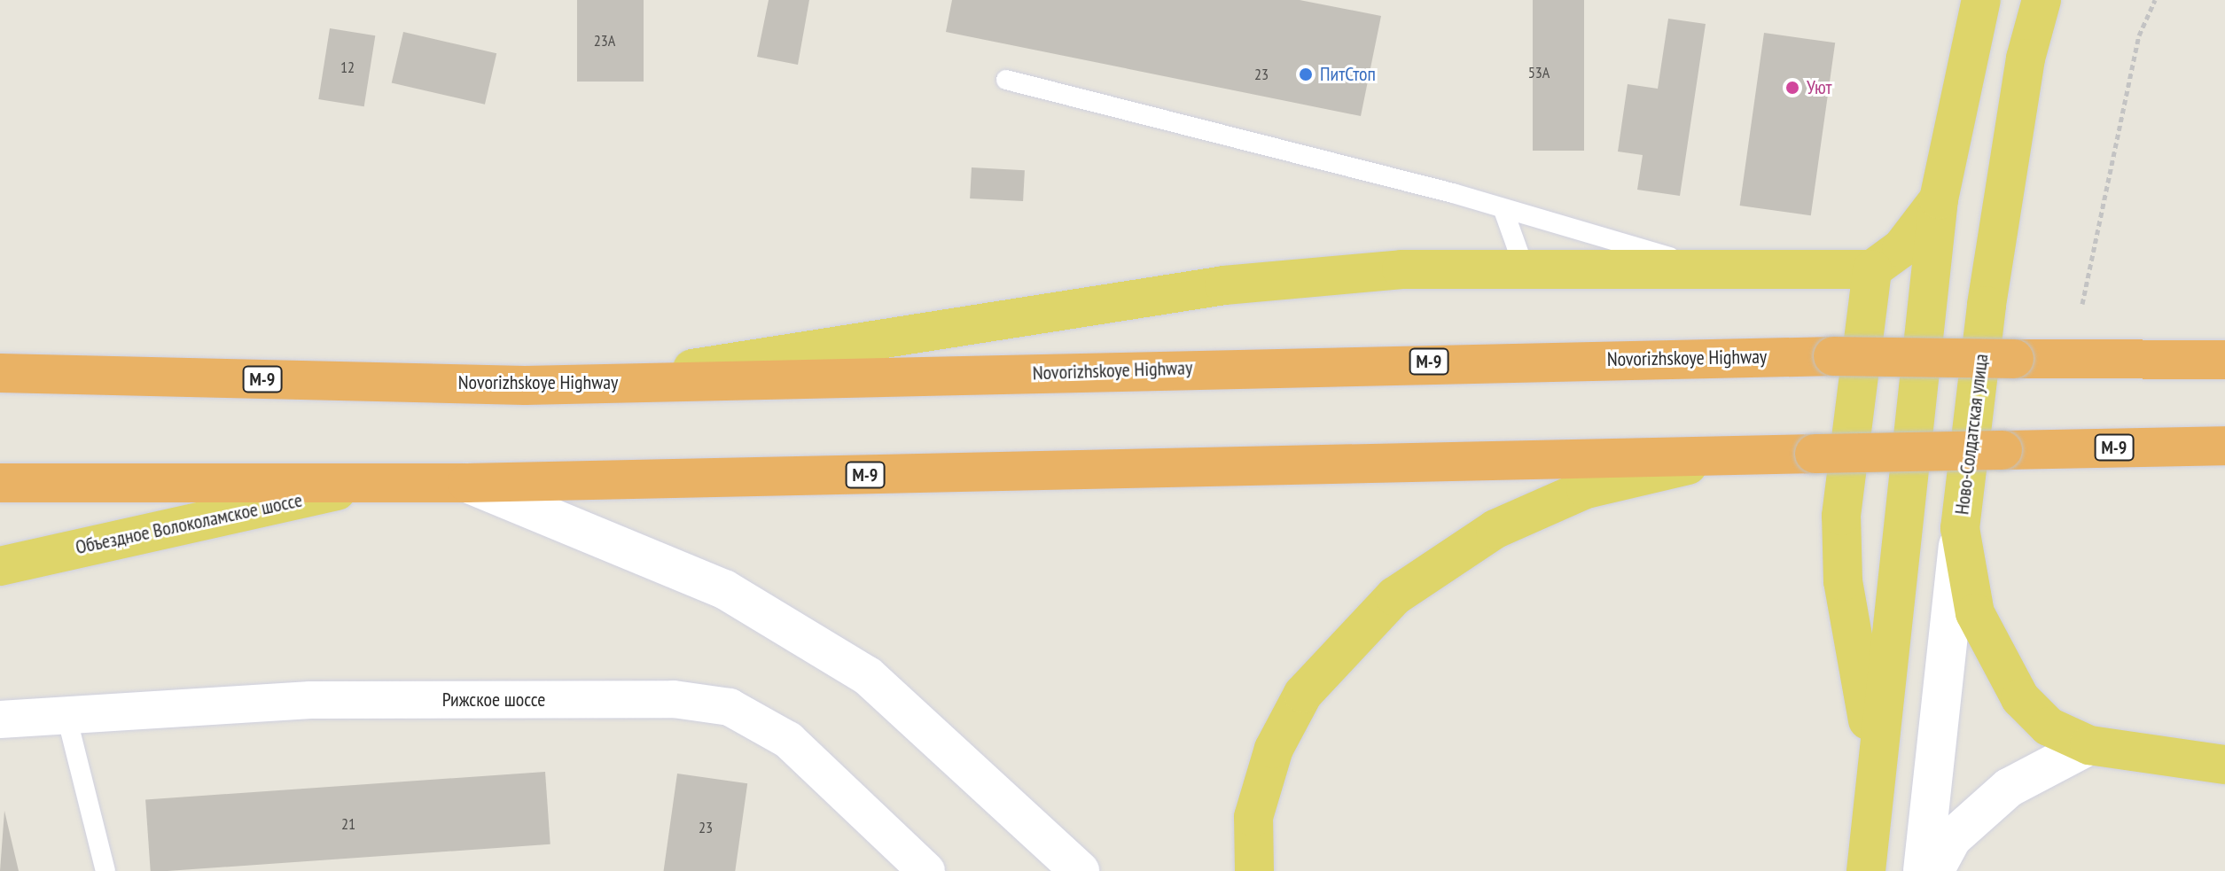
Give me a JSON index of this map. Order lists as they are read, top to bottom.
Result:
{
  "streets": {
    "highway": ["Novorizhskoye Highway", "М-9"],
    "main road": ["Ново-Солдатская улица", "Объездное Волоколамское шоссе"],
    "street": ["Рижское шоссе"]
  },
  "crossings": [
    ["М-9", "Объездное Волоколамское шоссе"]
  ],
  "places": ["ПитСтоп", "Уют"],
  "house_numbers": [
    "23А",
    "12",
    "53А",
    "23",
    "21",
    "23"
  ]
}
